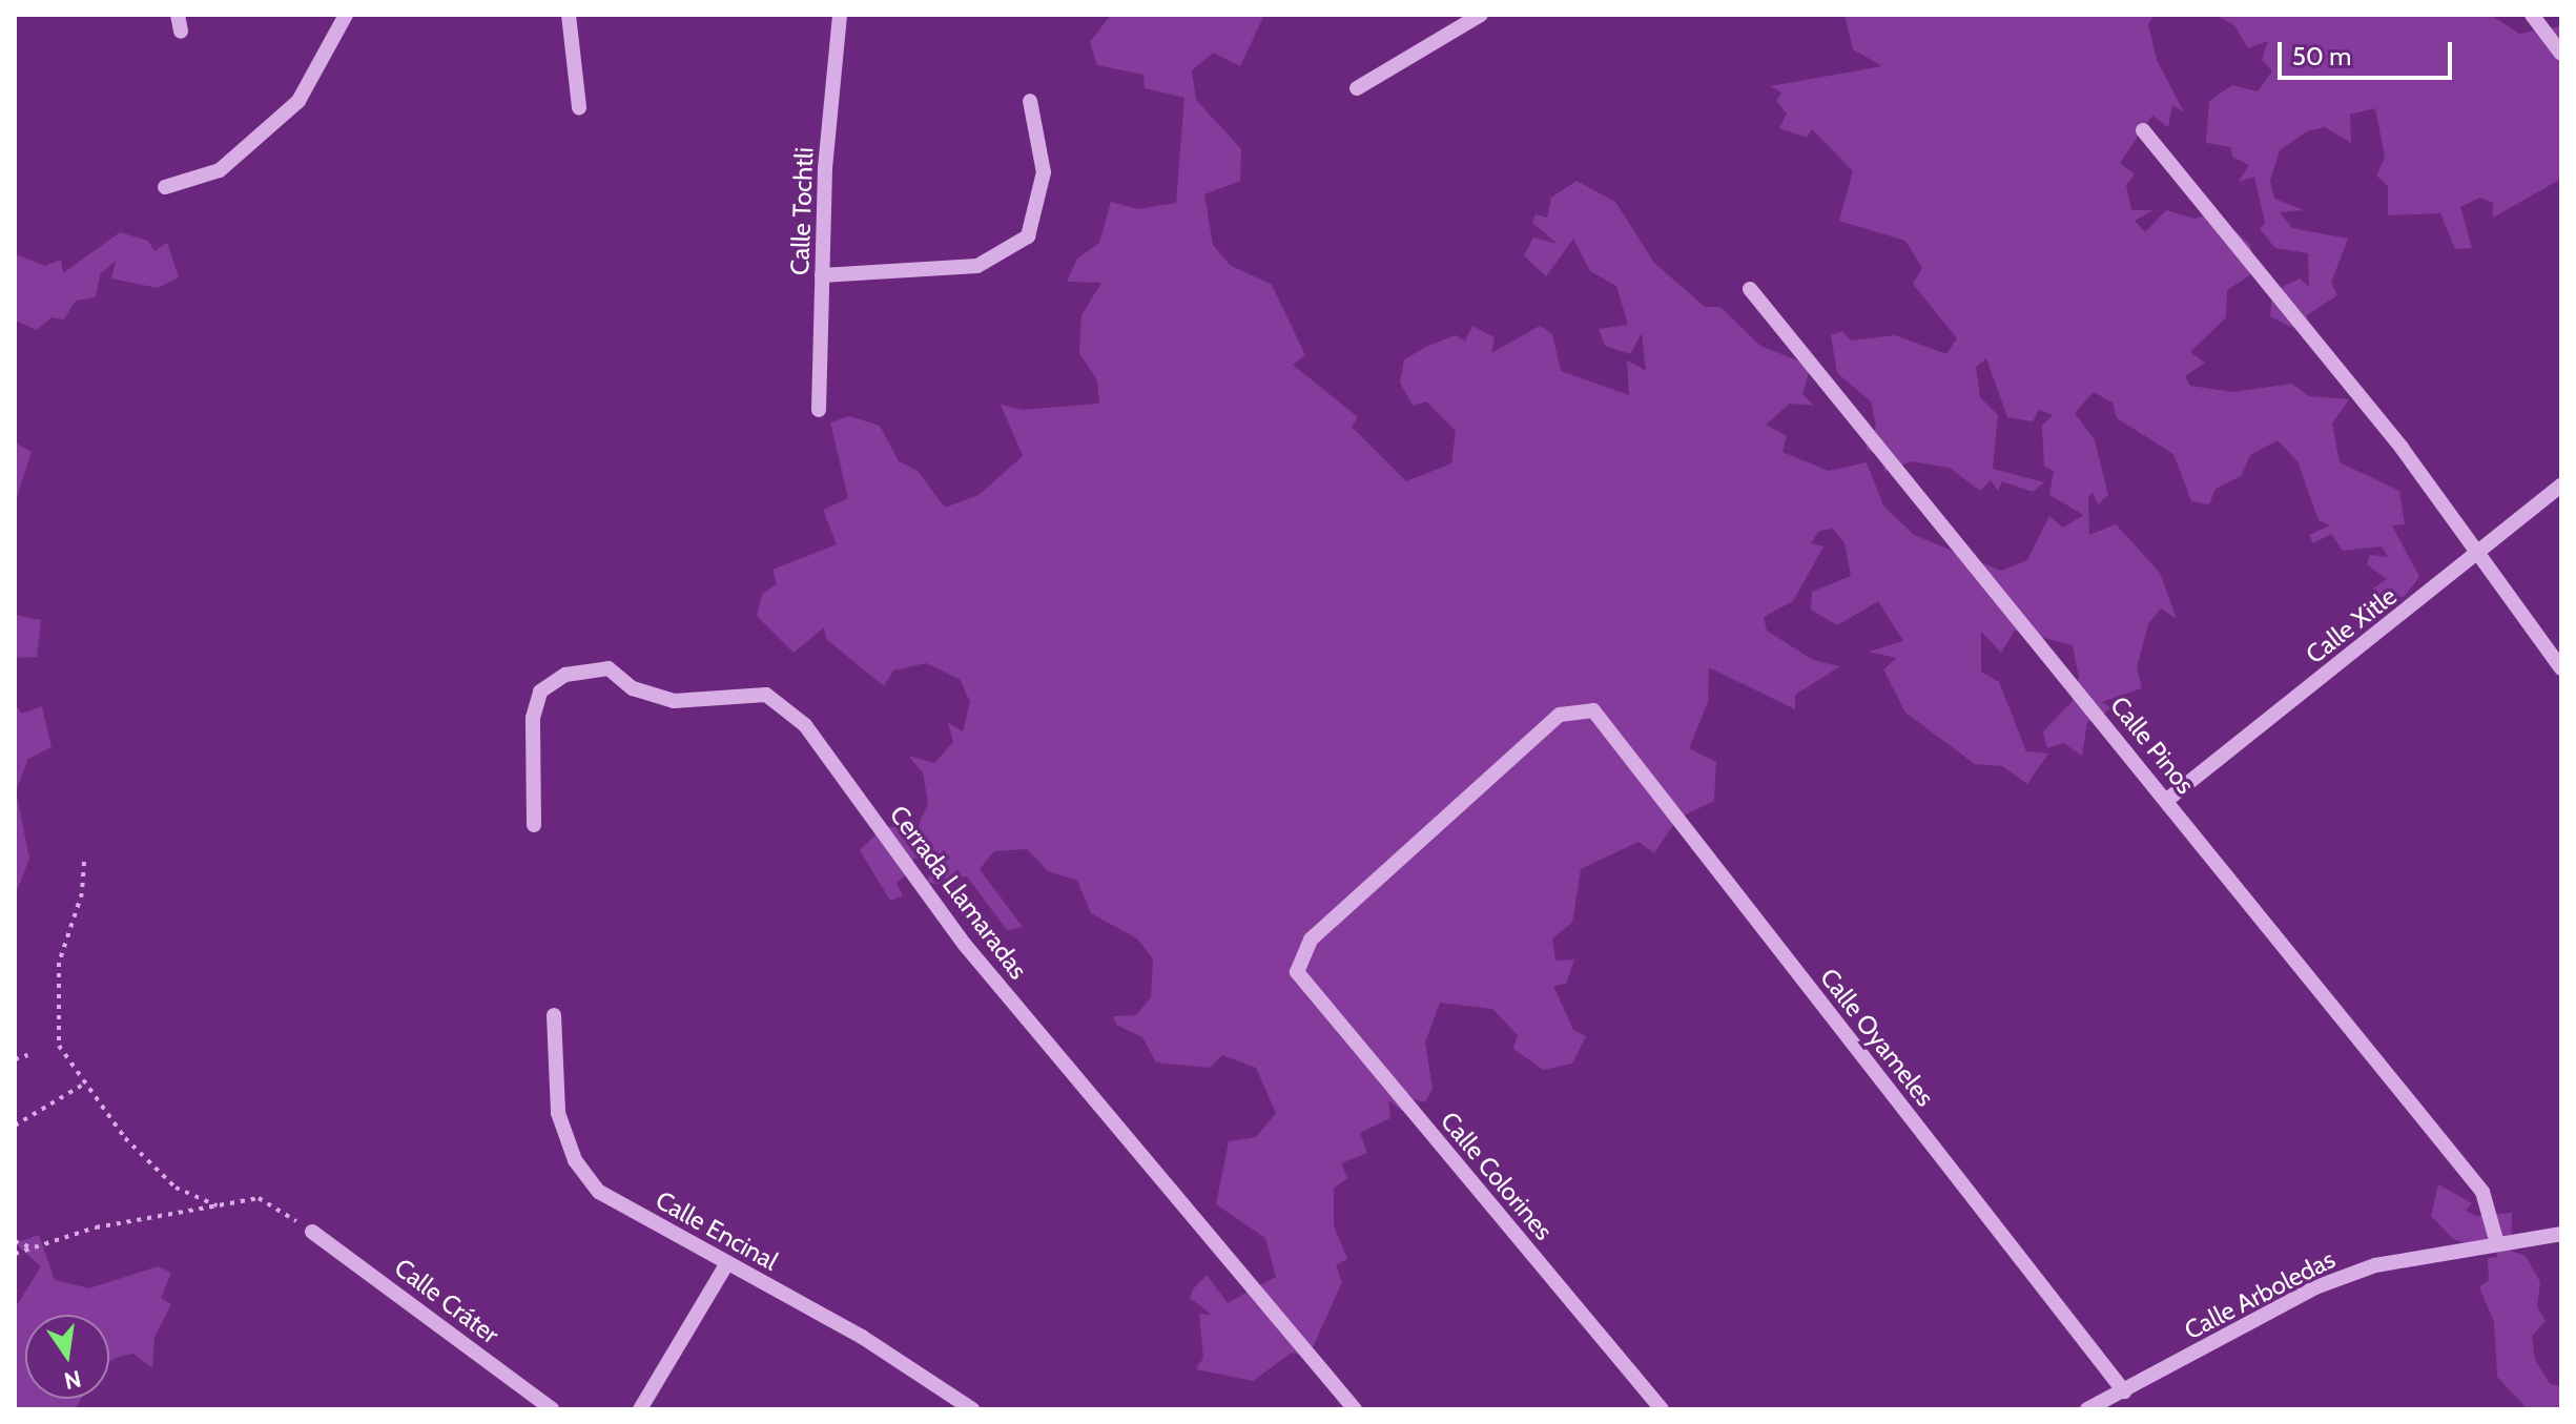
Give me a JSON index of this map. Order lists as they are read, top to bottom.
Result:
{
  "streets": {
    "street": [
      "Calle Tochtli",
      "Calle Xitle",
      "Calle Pinos",
      "Cerrada Llamaradas",
      "Calle Oyameles",
      "Calle Colorines",
      "Calle Encinal",
      "Calle Arboledas",
      "Calle Cráter"
    ]
  },
  "crossings": [
    ["Calle Xitle", "Calle Pinos"],
    ["Calle Pinos", "Calle Arboledas"],
    ["Calle Oyameles", "Calle Colorines"],
    ["Calle Oyameles", "Calle Arboledas"]
  ],
  "scale_bar": "50 m",
  "north": "bottom"
}
